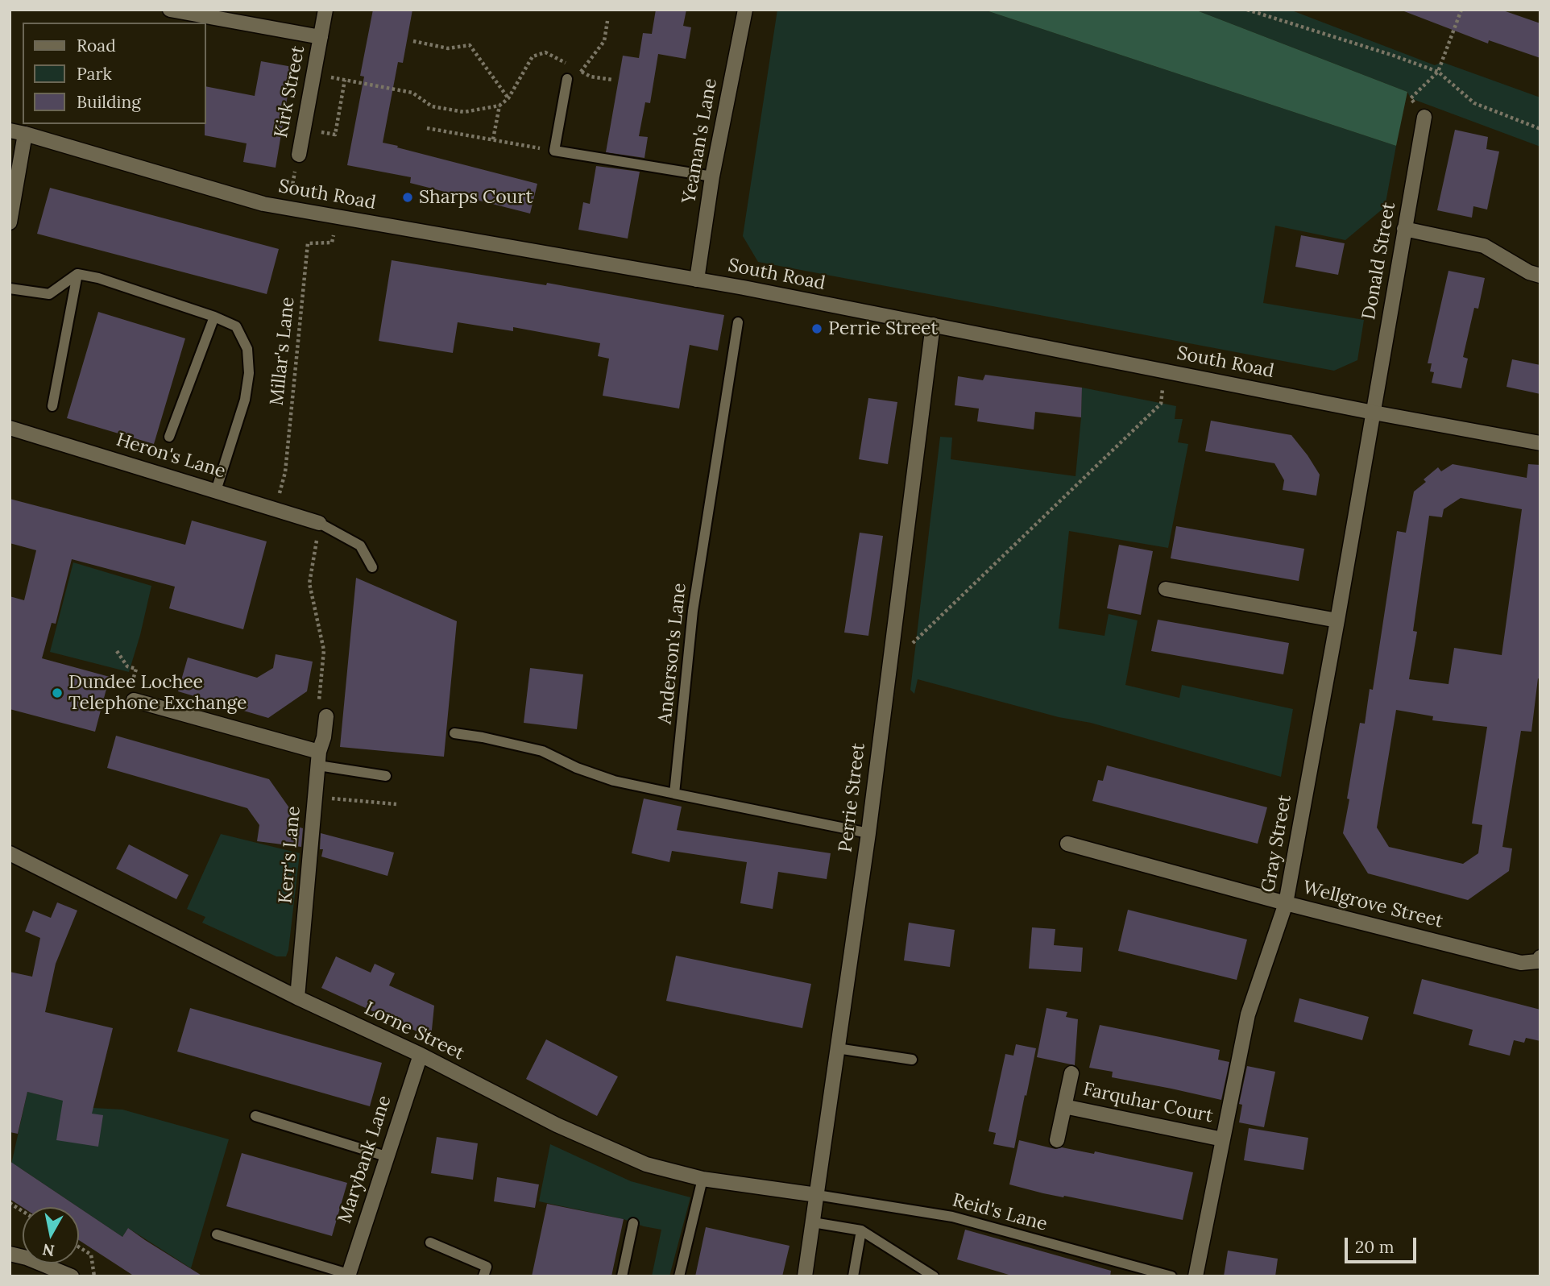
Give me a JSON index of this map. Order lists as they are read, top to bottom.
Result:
{
  "streets": {
    "street": [
      "Kirk Street",
      "Yeaman's Lane",
      "South Road",
      "Donald Street",
      "Heron's Lane",
      "Perrie Street",
      "Gray Street",
      "Kerr's Lane",
      "Wellgrove Street",
      "Lorne Street",
      "Farquhar Court",
      "Marybank Lane"
    ],
    "lane": ["Anderson's Lane", "Reid's Lane"],
    "path": ["Millar's Lane"]
  },
  "crossings": [
    ["Yeaman's Lane", "South Road"],
    ["South Road", "Donald Street"],
    ["South Road", "Millar's Lane"],
    ["South Road", "Perrie Street"],
    ["South Road", "Gray Street"],
    ["Donald Street", "Gray Street"],
    ["Millar's Lane", "Heron's Lane"],
    ["Perrie Street", "Lorne Street"],
    ["Perrie Street", "Reid's Lane"],
    ["Gray Street", "Wellgrove Street"],
    ["Gray Street", "Farquhar Court"],
    ["Kerr's Lane", "Lorne Street"],
    ["Lorne Street", "Marybank Lane"],
    ["Lorne Street", "Reid's Lane"]
  ],
  "places": ["Sharps Court", "Perrie Street", "Dundee Lochee Telephone Exchange"],
  "legend": ["Road", "Park", "Building"],
  "scale_bar": "20 m",
  "north": "bottom"
}
